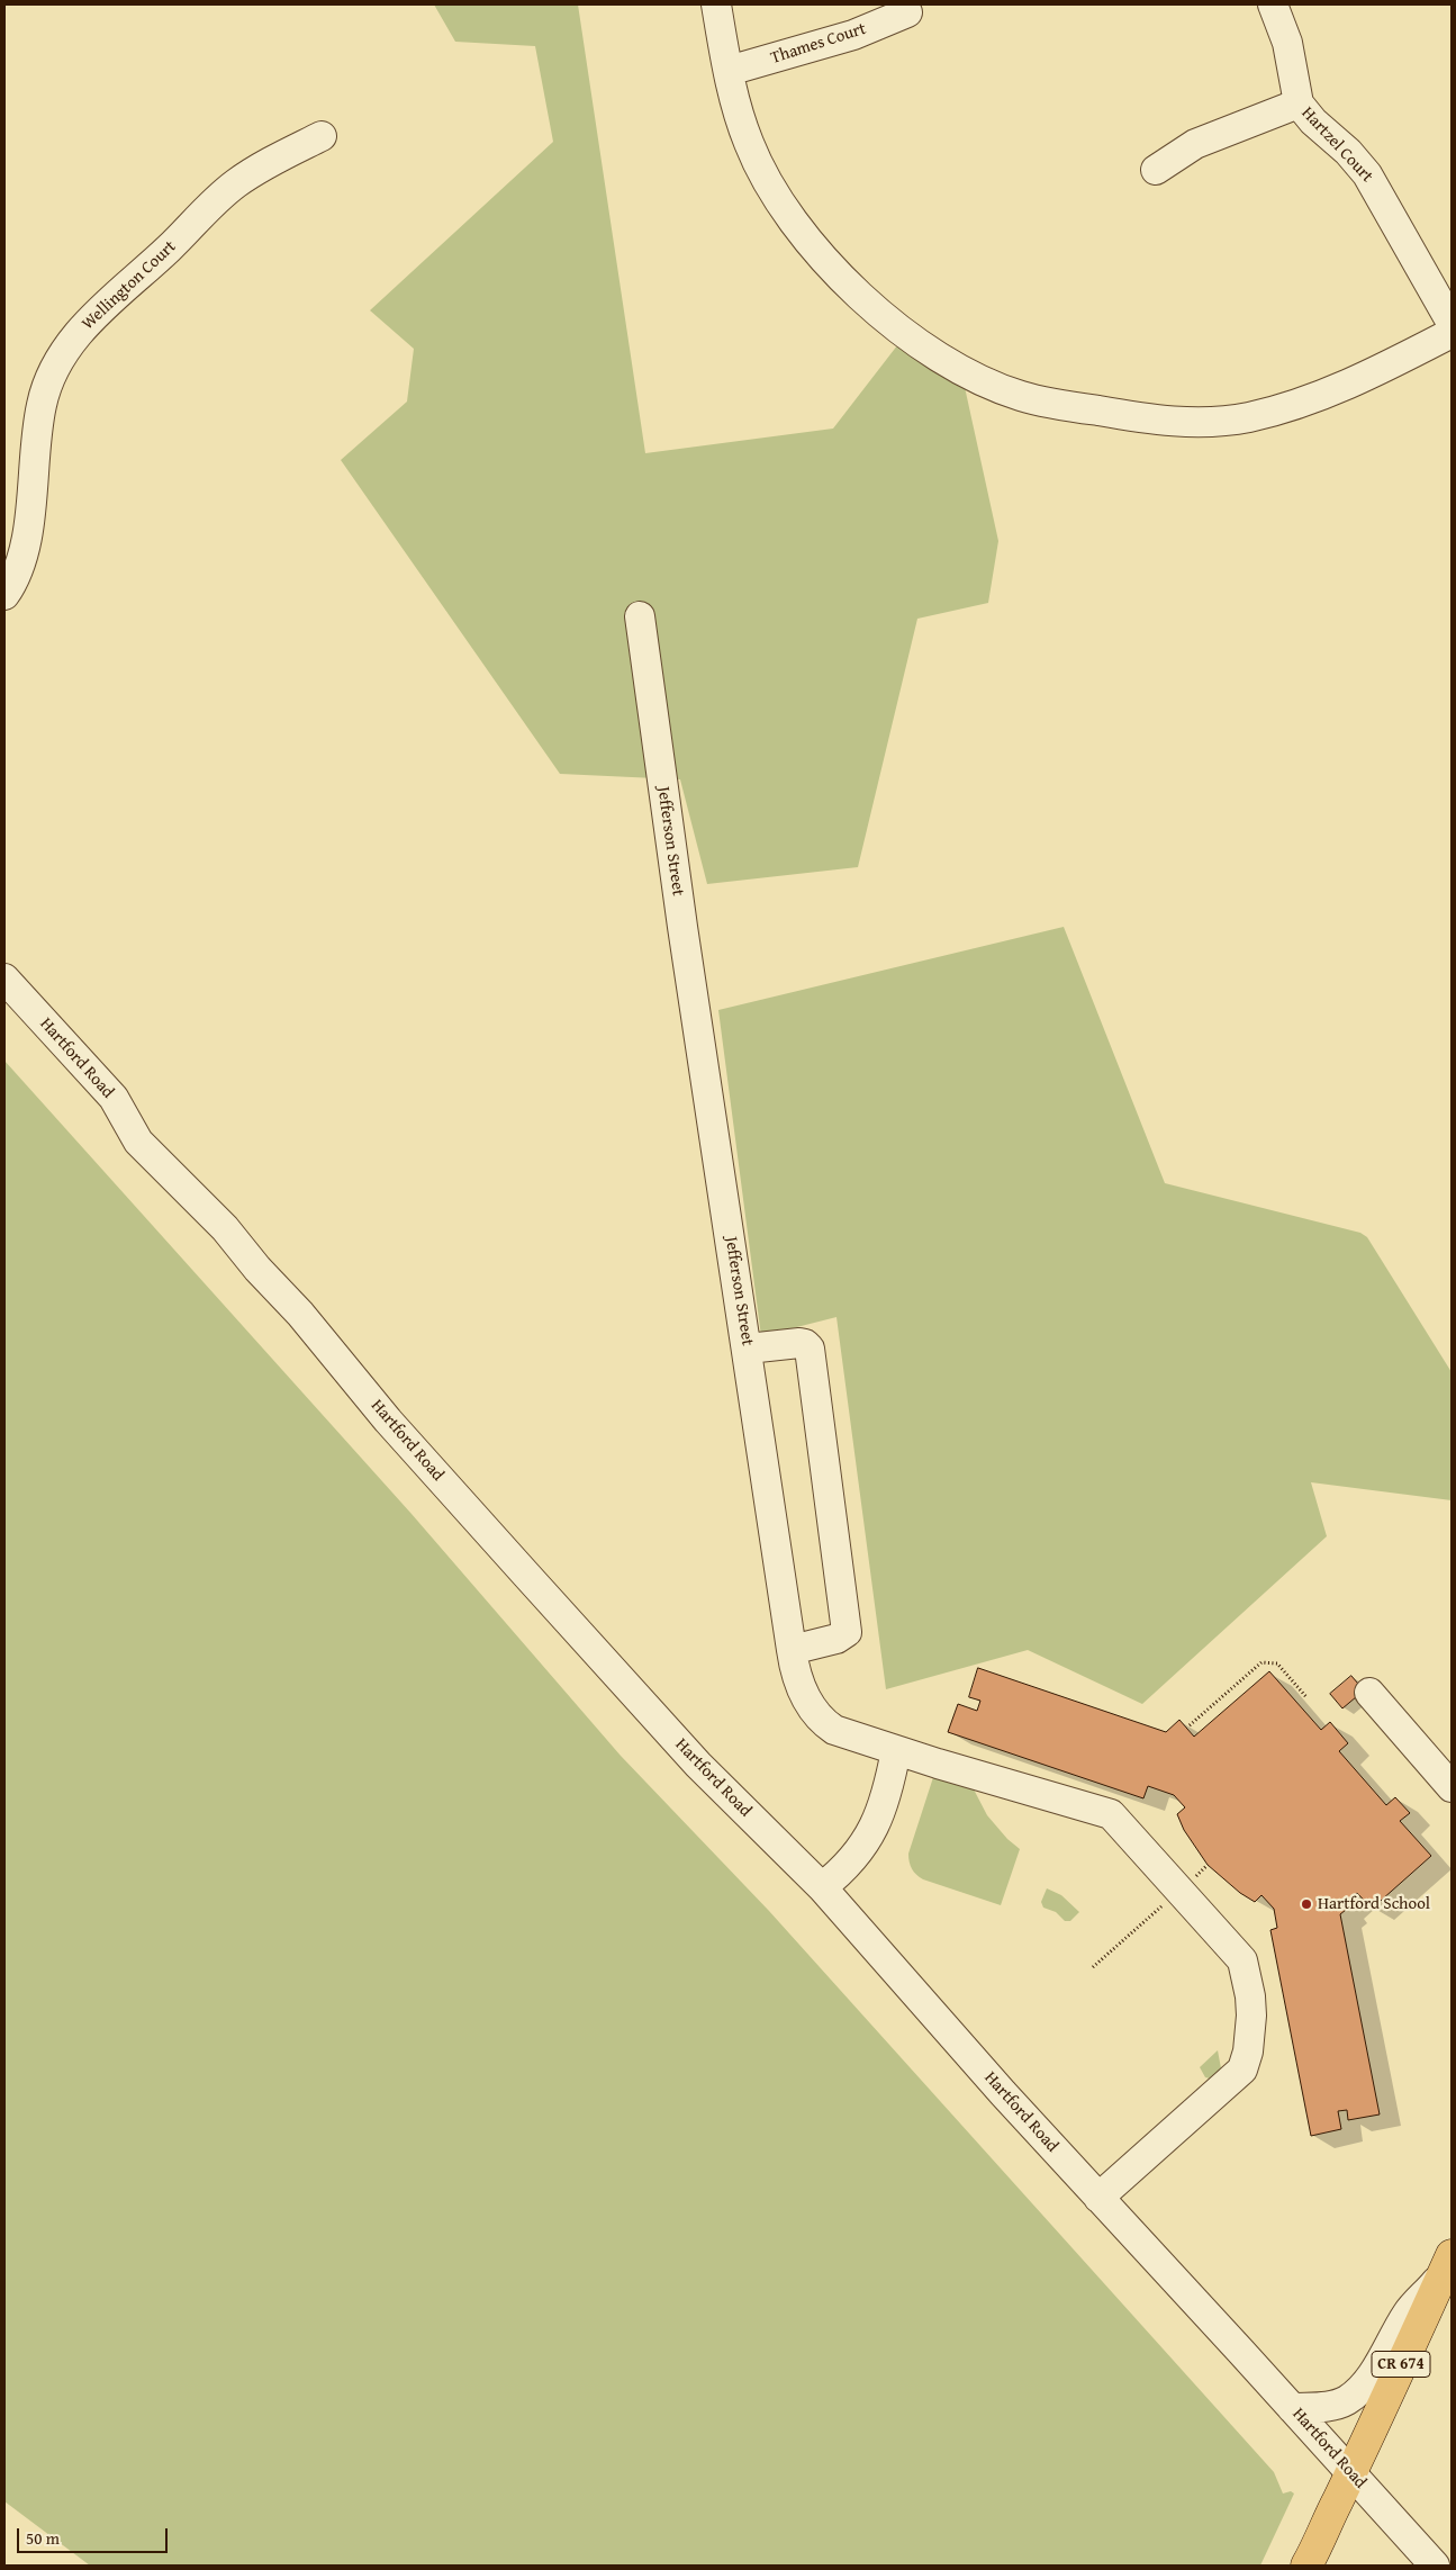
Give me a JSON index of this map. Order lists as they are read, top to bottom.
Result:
{
  "streets": {
    "main road": ["CR 674"],
    "street": [
      "Thames Court",
      "Hartzel Court",
      "Wellington Court",
      "Jefferson Street",
      "Hartford Road"
    ]
  },
  "crossings": [
    ["Jefferson Street", "Hartford Road"],
    ["Hartford Road", "CR 674"]
  ],
  "places": ["Hartford School"],
  "scale_bar": "50 m"
}
